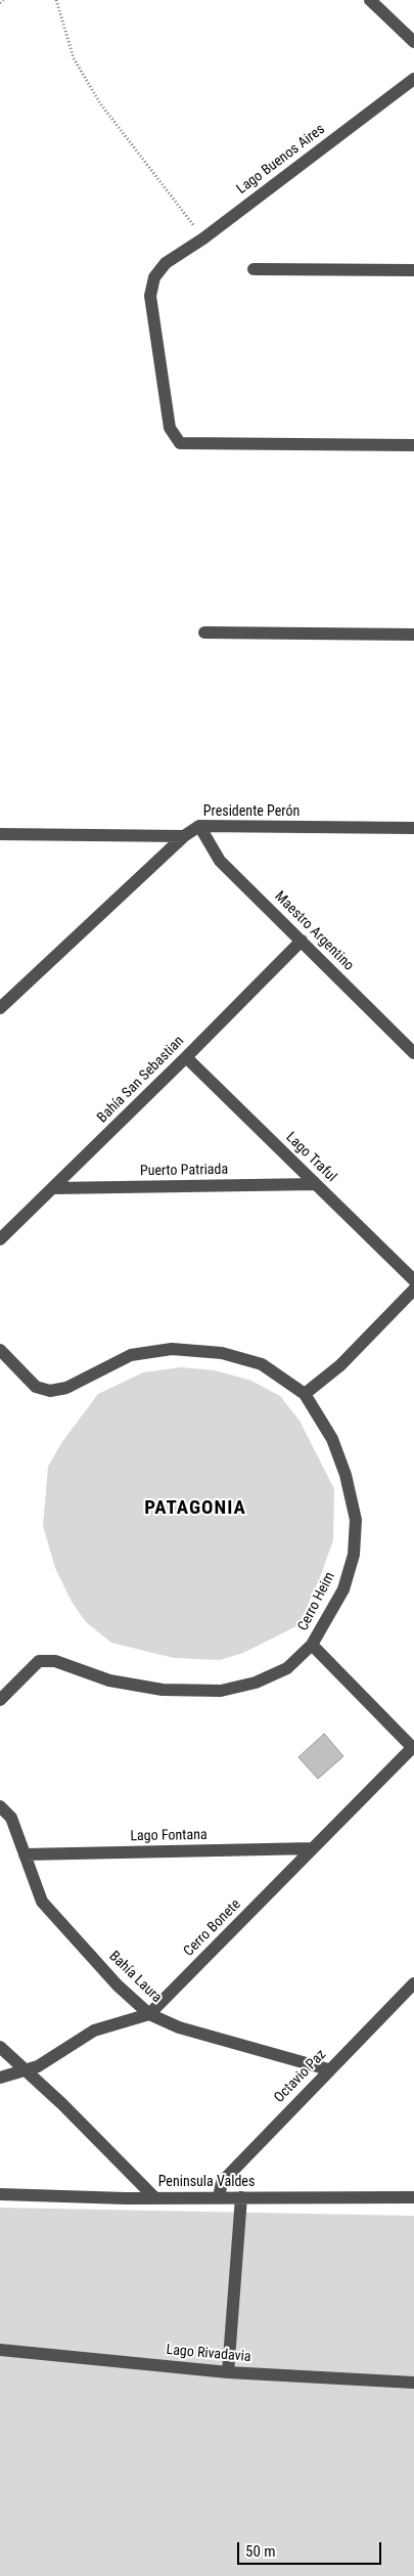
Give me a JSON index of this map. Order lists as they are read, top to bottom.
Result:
{
  "streets": {
    "street": [
      "Lago Buenos Aires",
      "Presidente Perón",
      "Maestro Argentino",
      "Bahía San Sebastian",
      "Lago Traful",
      "Puerto Patriada",
      "Cerro Heim",
      "Lago Fontana",
      "Cerro Bonete",
      "Bahía Laura",
      "Octavio Paz",
      "Peninsula Valdes",
      "Lago Rivadavia"
    ]
  },
  "crossings": [
    ["Presidente Perón", "Maestro Argentino"],
    ["Maestro Argentino", "Bahía San Sebastian"],
    ["Bahía San Sebastian", "Lago Traful"],
    ["Bahía San Sebastian", "Puerto Patriada"],
    ["Lago Traful", "Puerto Patriada"],
    ["Lago Fontana", "Cerro Bonete"],
    ["Lago Fontana", "Bahía Laura"],
    ["Cerro Bonete", "Bahía Laura"],
    ["Bahía Laura", "Octavio Paz"],
    ["Octavio Paz", "Peninsula Valdes"]
  ],
  "districts": ["PATAGONIA"],
  "scale_bar": "50 m"
}
